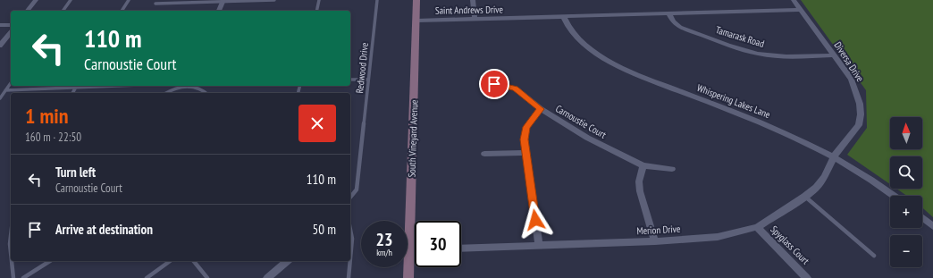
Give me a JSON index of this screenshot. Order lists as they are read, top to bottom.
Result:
{
  "streets": {
    "main road": ["South Vineyard Avenue"],
    "street": [
      "Saint Andrews Drive",
      "Tamarask Road",
      "Diversa Drive",
      "Whispering Lakes Lane",
      "Carnoustie Court",
      "Merion Drive",
      "Spyglass Court"
    ],
    "lane": ["Redwood Drive"]
  },
  "crossings": [
    ["Saint Andrews Drive", "Tamarask Road"],
    ["Saint Andrews Drive", "Diversa Drive"],
    ["Saint Andrews Drive", "Whispering Lakes Lane"],
    ["Saint Andrews Drive", "South Vineyard Avenue"],
    ["Tamarask Road", "Diversa Drive"],
    ["Diversa Drive", "Whispering Lakes Lane"],
    ["Diversa Drive", "Merion Drive"],
    ["Whispering Lakes Lane", "Merion Drive"],
    ["Merion Drive", "Spyglass Court"]
  ],
  "north": "top",
  "page": {
    "turn": ["110 m", "Carnoustie Court"],
    "heading": ["1 min", "160 m · 22:50"],
    "map_buttons": ["+", "−"],
    "list": [
      {
        "name": "Turn left",
        "note": "Carnoustie Court",
        "value": "110 m"
      },
      {
        "name": "Arrive at destination",
        "value": "50 m"
      }
    ],
    "speed": "23 km/h",
    "limit": "30"
  }
}
